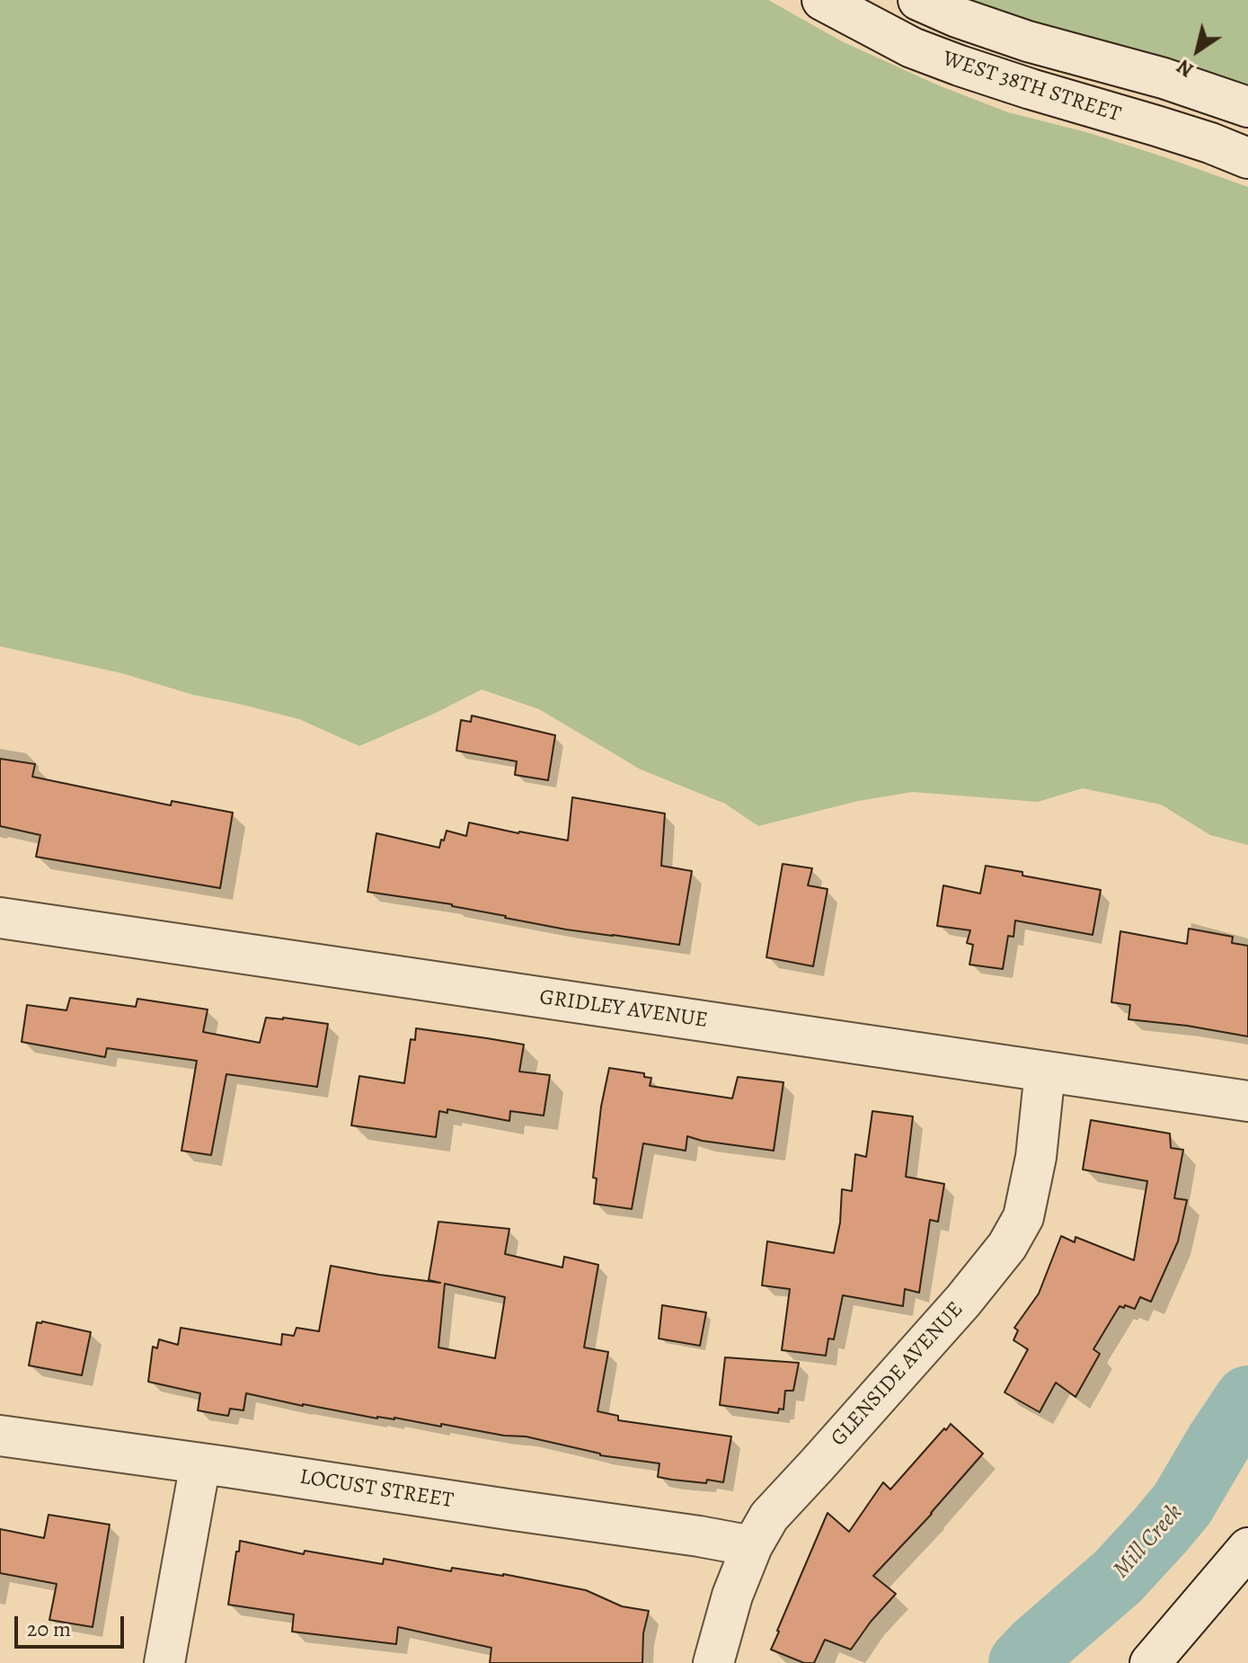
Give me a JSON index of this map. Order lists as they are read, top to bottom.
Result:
{
  "streets": {
    "street": [
      "WEST 38TH STREET",
      "GRIDLEY AVENUE",
      "GLENSIDE AVENUE",
      "LOCUST STREET"
    ]
  },
  "crossings": [
    ["GRIDLEY AVENUE", "GLENSIDE AVENUE"],
    ["GLENSIDE AVENUE", "LOCUST STREET"]
  ],
  "water": ["Mill Creek"],
  "scale_bar": "20 m",
  "north": "bottom left"
}
